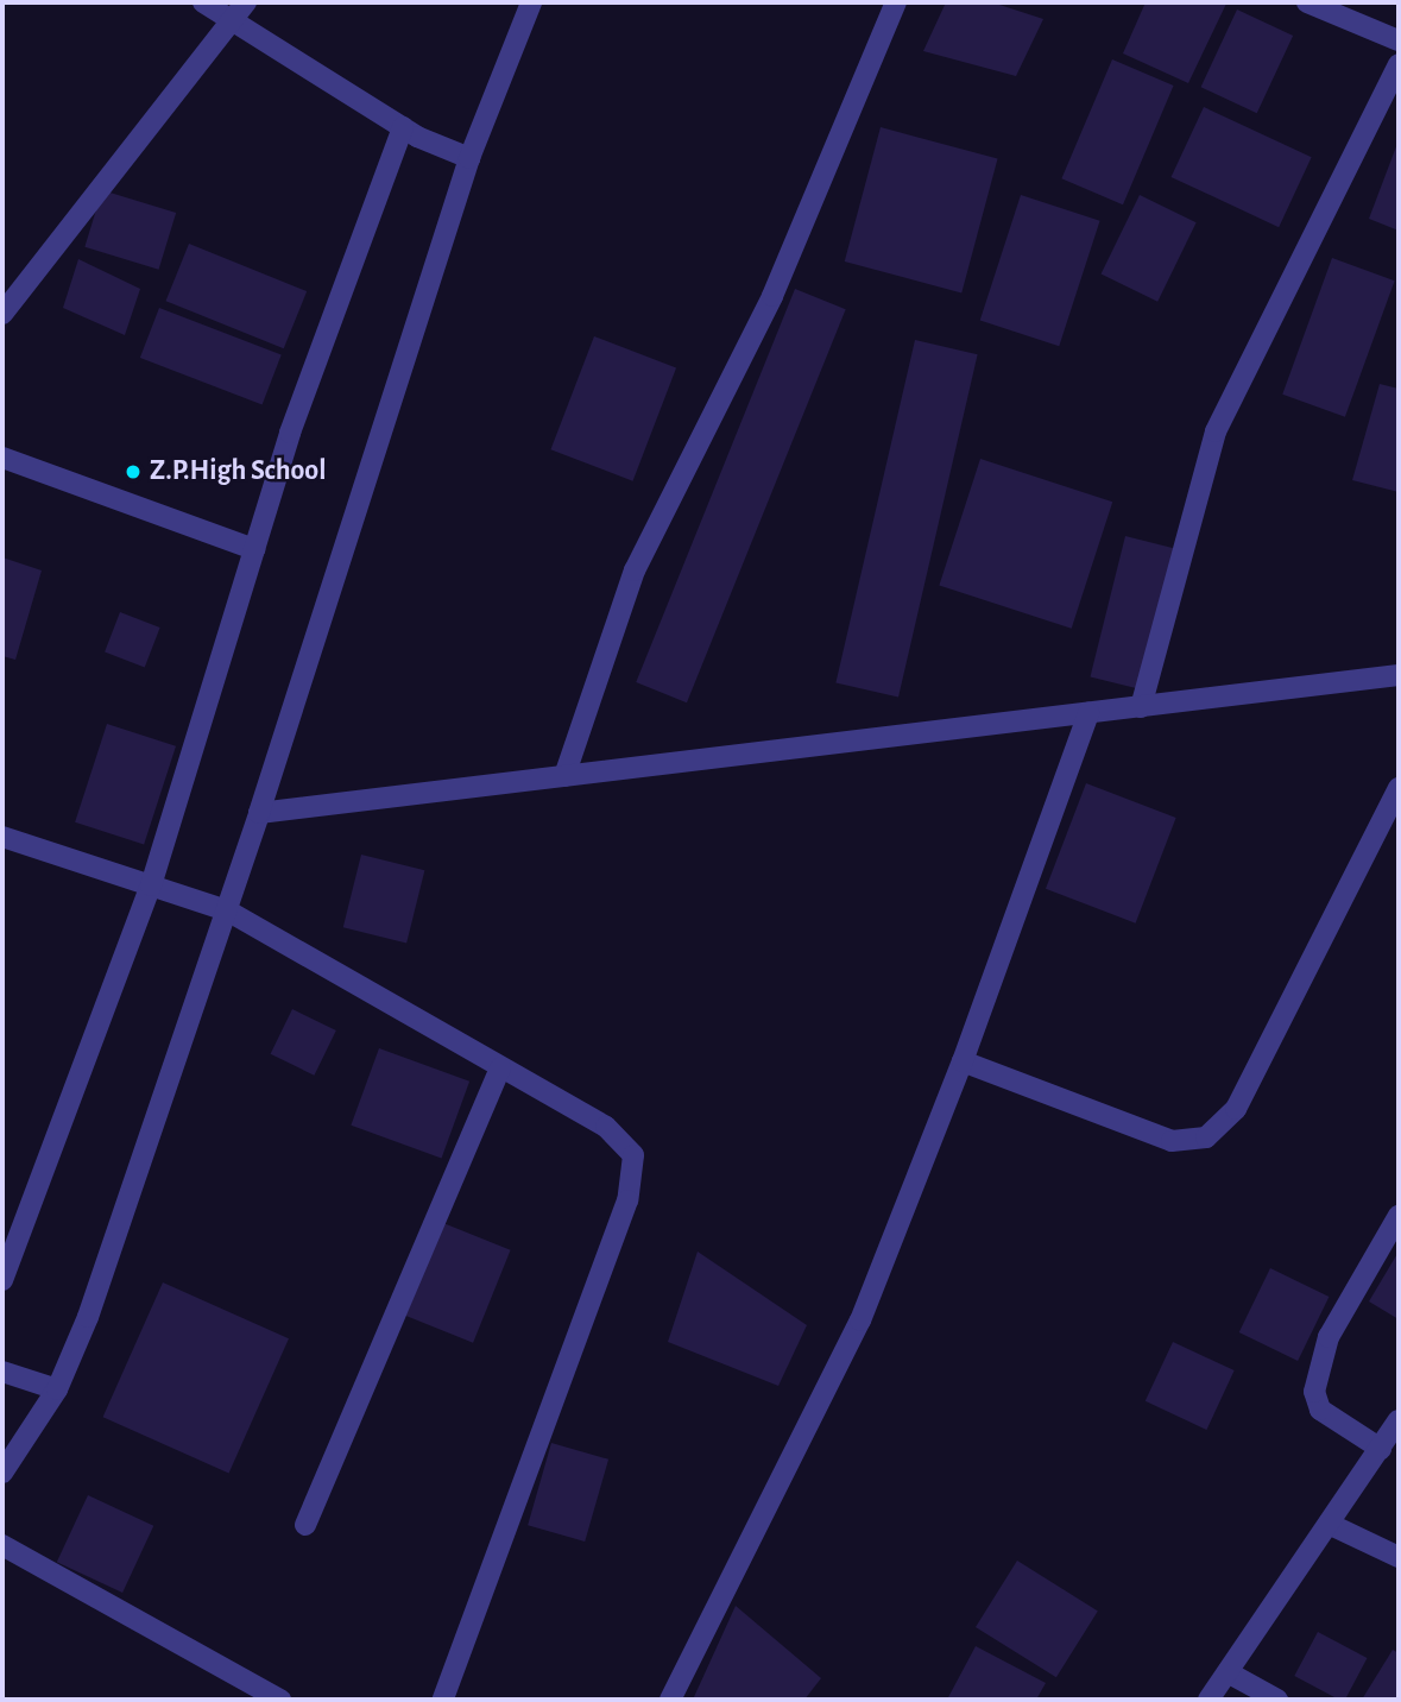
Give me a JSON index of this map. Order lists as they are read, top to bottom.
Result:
{
  "places": ["Z.P.High School"]
}
